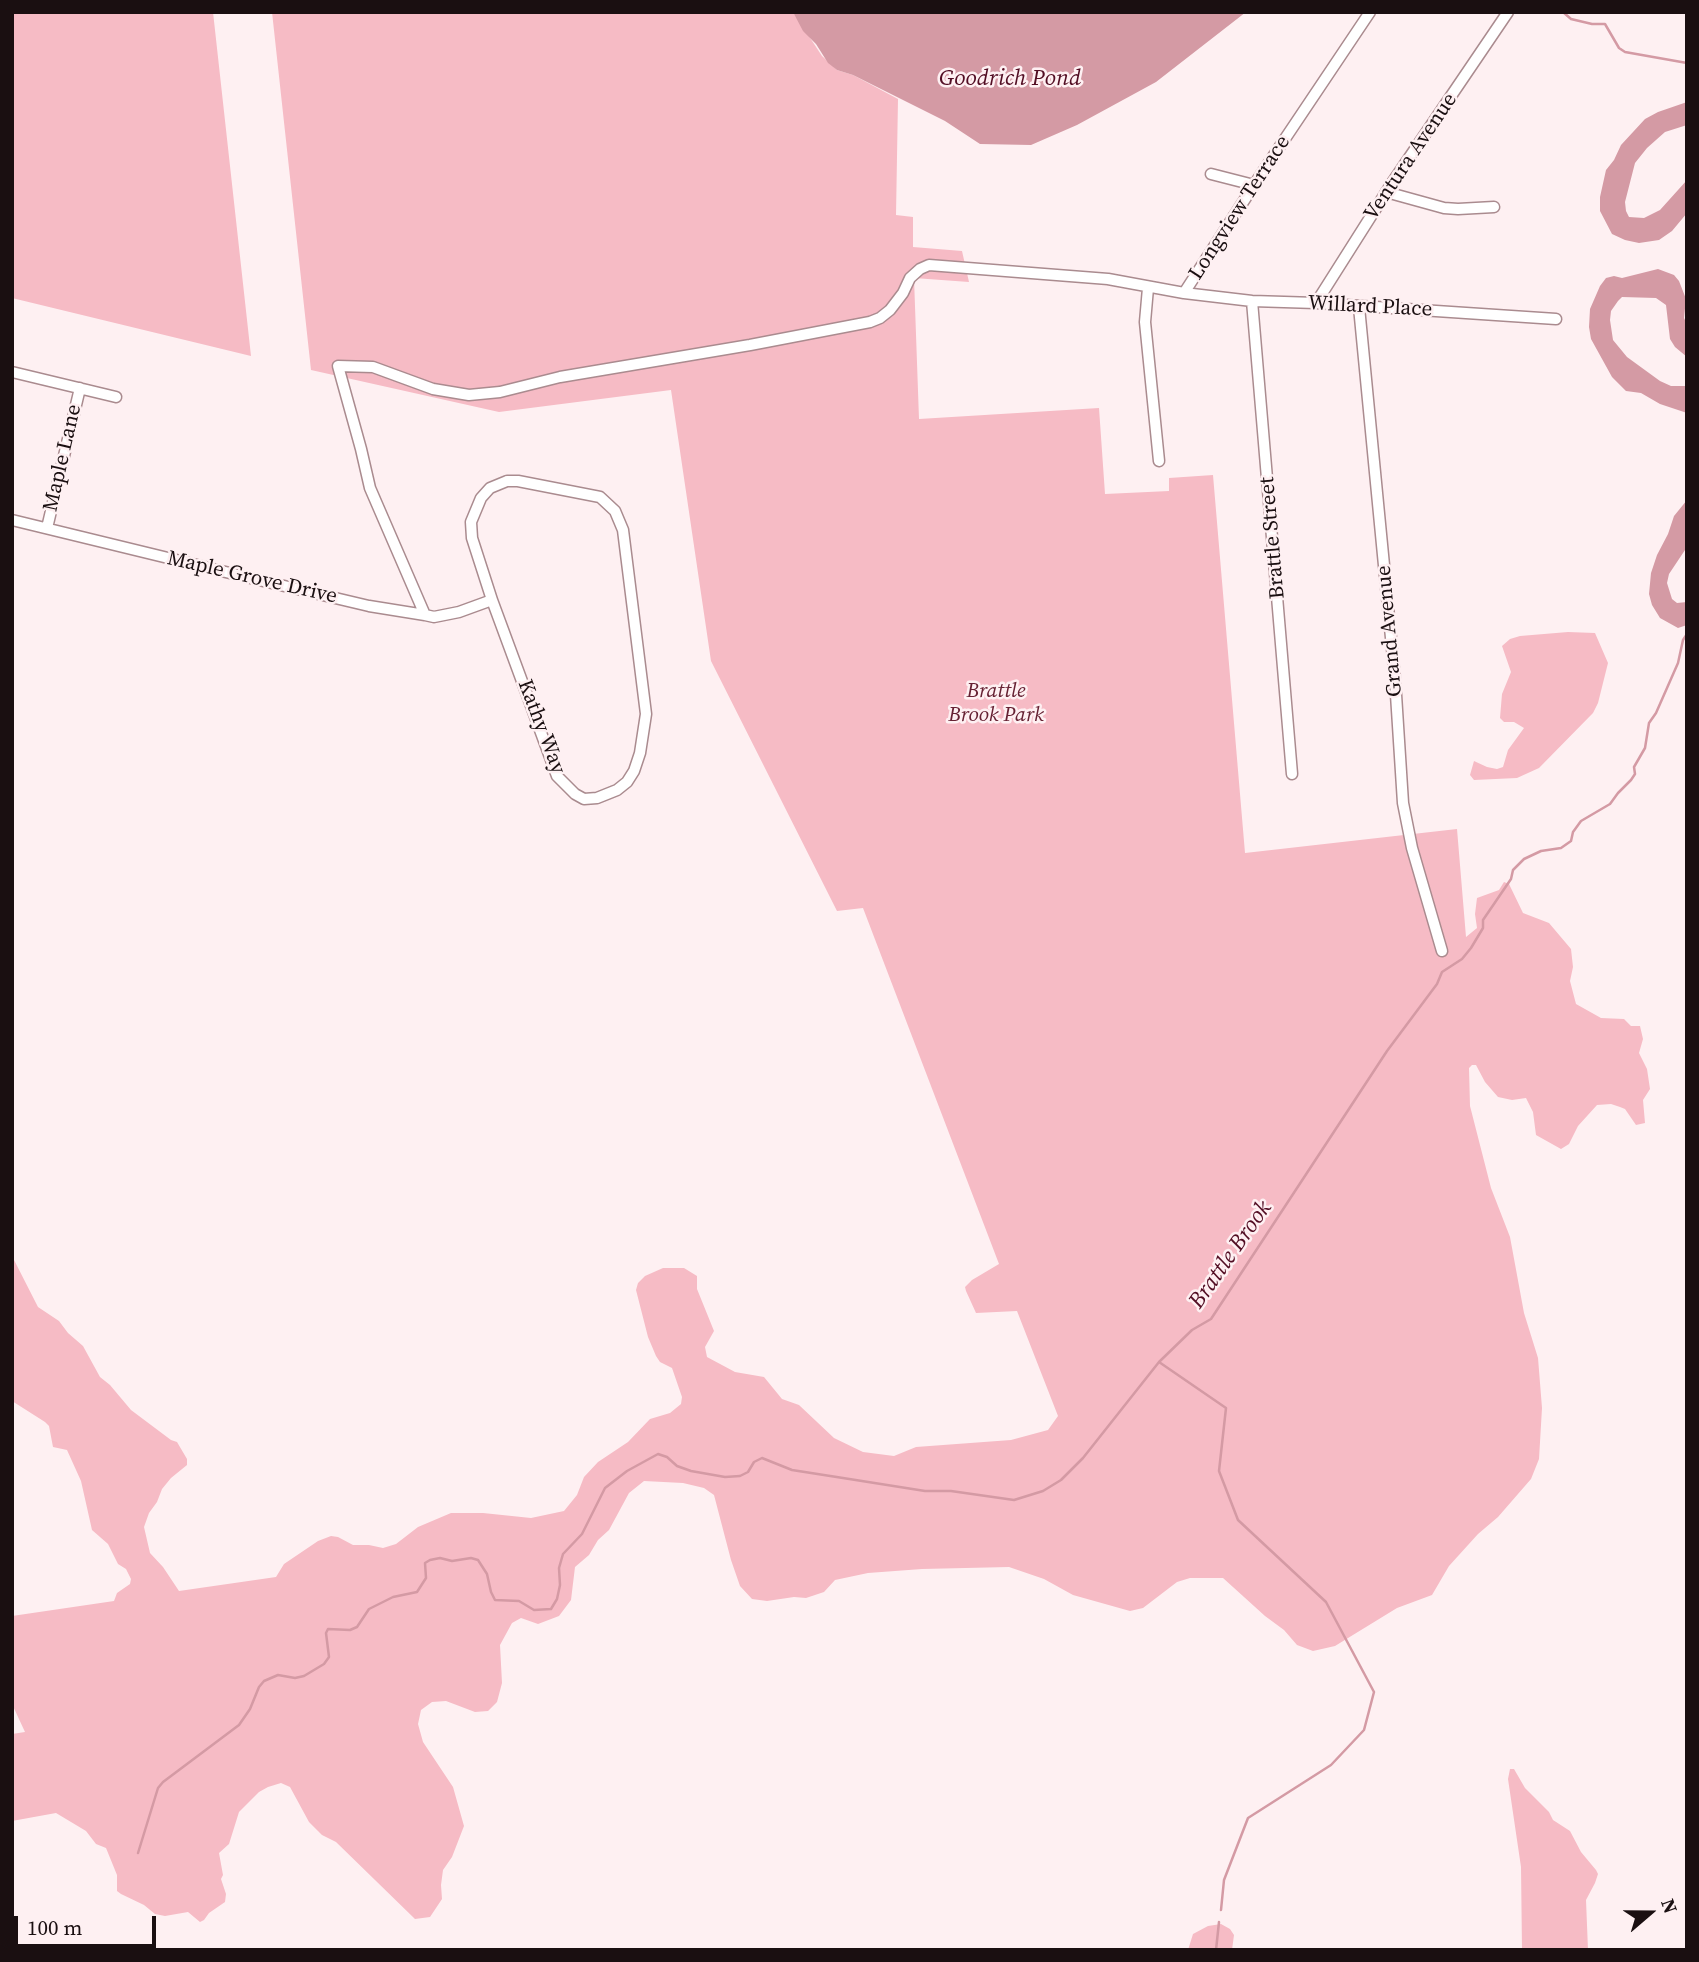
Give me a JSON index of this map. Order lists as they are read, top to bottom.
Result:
{
  "streets": {
    "street": [
      "Ventura Avenue",
      "Longview Terrace",
      "Willard Place",
      "Maple Lane",
      "Brattle Street",
      "Maple Grove Drive",
      "Grand Avenue",
      "Kathy Way"
    ]
  },
  "crossings": [
    ["Ventura Avenue", "Willard Place"],
    ["Longview Terrace", "Willard Place"],
    ["Longview Terrace", "Maple Grove Drive"],
    ["Willard Place", "Brattle Street"],
    ["Willard Place", "Grand Avenue"],
    ["Maple Lane", "Maple Grove Drive"],
    ["Maple Grove Drive", "Kathy Way"]
  ],
  "water": ["Goodrich Pond", "Brattle Brook"],
  "parks": ["Brattle Brook Park"],
  "scale_bar": "100 m",
  "north": "right"
}
